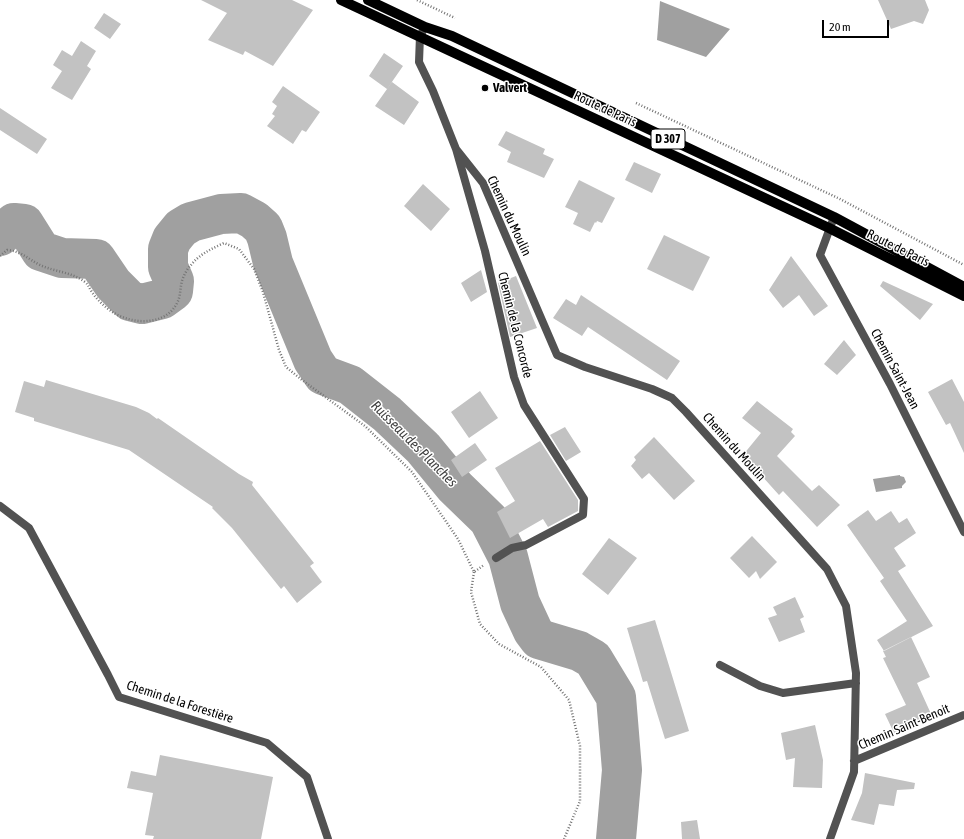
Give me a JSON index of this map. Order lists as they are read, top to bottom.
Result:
{
  "streets": {
    "main road": ["Route de Paris", "D 307"],
    "street": [
      "Chemin du Moulin",
      "Chemin de la Concorde",
      "Chemin Saint-Jean",
      "Chemin de la Forestière",
      "Chemin Saint-Benoit"
    ]
  },
  "crossings": [
    ["Route de Paris", "Chemin de la Concorde"],
    ["Route de Paris", "Chemin Saint-Jean"],
    ["Chemin du Moulin", "Chemin de la Concorde"],
    ["Chemin du Moulin", "Chemin Saint-Benoit"]
  ],
  "water": ["Ruisseau des Planches"],
  "places": ["Valvert"],
  "scale_bar": "20 m"
}
